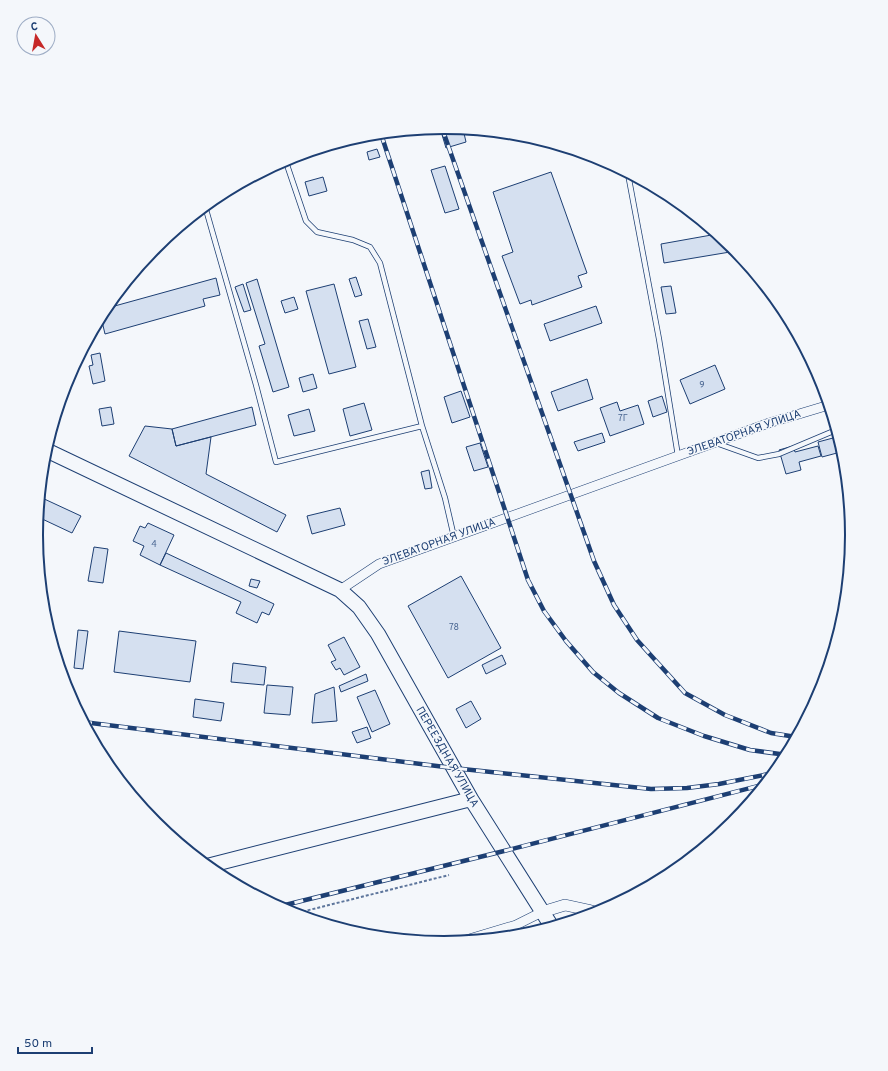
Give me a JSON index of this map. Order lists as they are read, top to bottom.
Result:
{
  "streets": {
    "main road": ["ПЕРЕЕЗДНАЯ УЛИЦА"],
    "street": ["ЭЛЕВАТОРНАЯ УЛИЦА"]
  },
  "crossings": [
    ["ЭЛЕВАТОРНАЯ УЛИЦА", "ПЕРЕЕЗДНАЯ УЛИЦА"]
  ],
  "house_numbers": [
    "9",
    "7Г",
    "4",
    "78"
  ],
  "scale_bar": "50 m",
  "north": "top"
}
